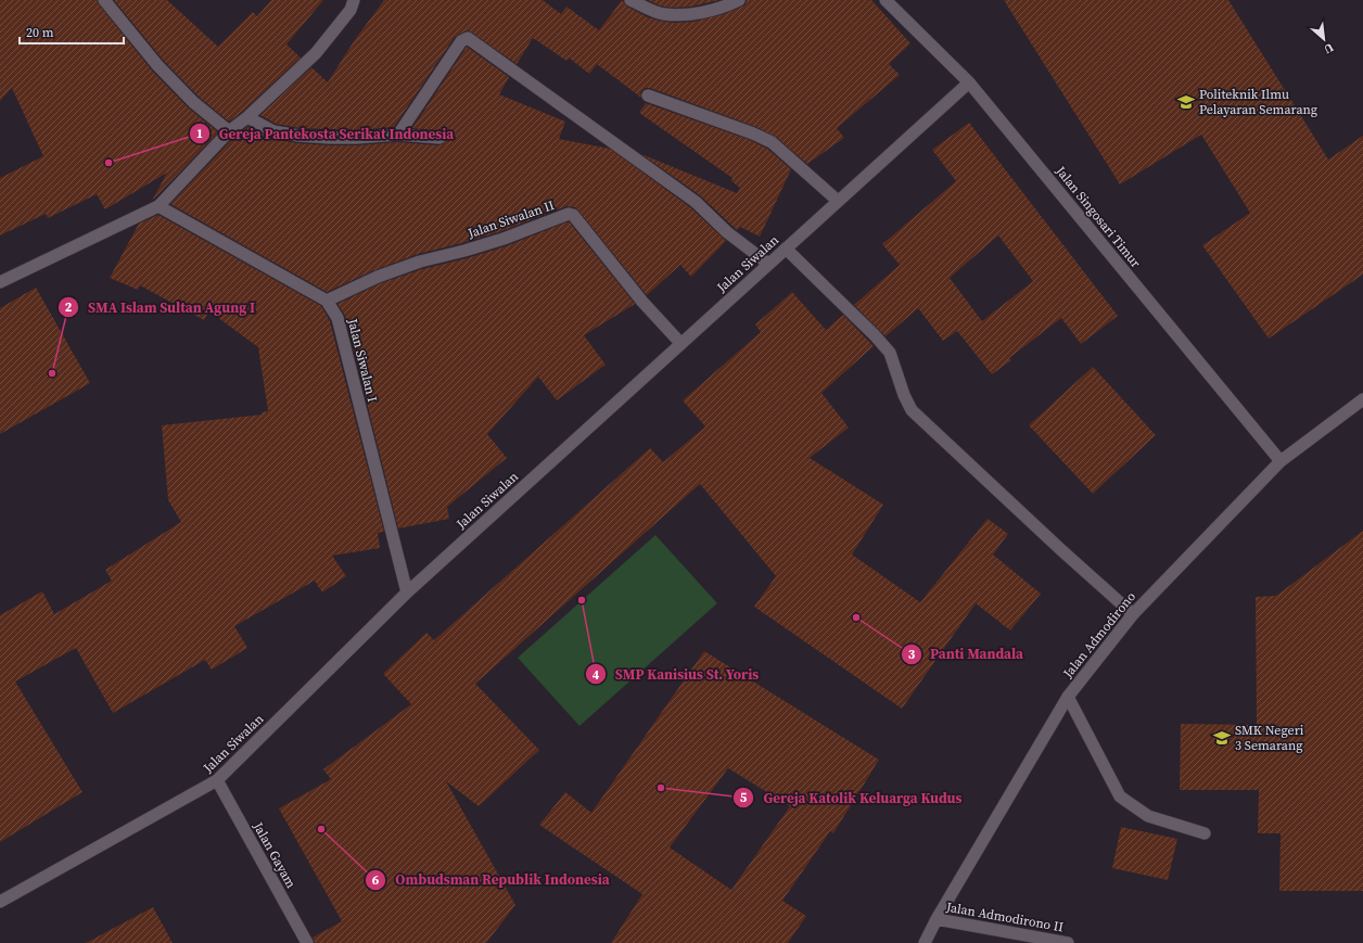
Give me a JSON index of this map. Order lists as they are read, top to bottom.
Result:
{
  "streets": {
    "street": [
      "Jalan Singosari Timur",
      "Jalan Siwalan II",
      "Jalan Siwalan",
      "Jalan Siwalan I",
      "Jalan Admodirono",
      "Jalan Gayam",
      "Jalan Admodirono II"
    ]
  },
  "crossings": [
    ["Jalan Singosari Timur", "Jalan Siwalan"],
    ["Jalan Singosari Timur", "Jalan Admodirono"],
    ["Jalan Siwalan II", "Jalan Siwalan"],
    ["Jalan Siwalan II", "Jalan Siwalan I"],
    ["Jalan Siwalan", "Jalan Siwalan I"],
    ["Jalan Siwalan", "Jalan Gayam"],
    ["Jalan Admodirono", "Jalan Admodirono II"]
  ],
  "places": {
    "school or university": ["Politeknik Ilmu Pelayaran Semarang", "SMK Negeri 3 Semarang"],
    "other": [
      "Gereja Pantekosta Serikat Indonesia",
      "SMA Islam Sultan Agung I",
      "SMP Kanisius St. Yoris",
      "Panti Mandala",
      "Gereja Katolik Keluarga Kudus",
      "Ombudsman Republik Indonesia"
    ]
  },
  "scale_bar": "20 m",
  "north": "bottom right"
}
